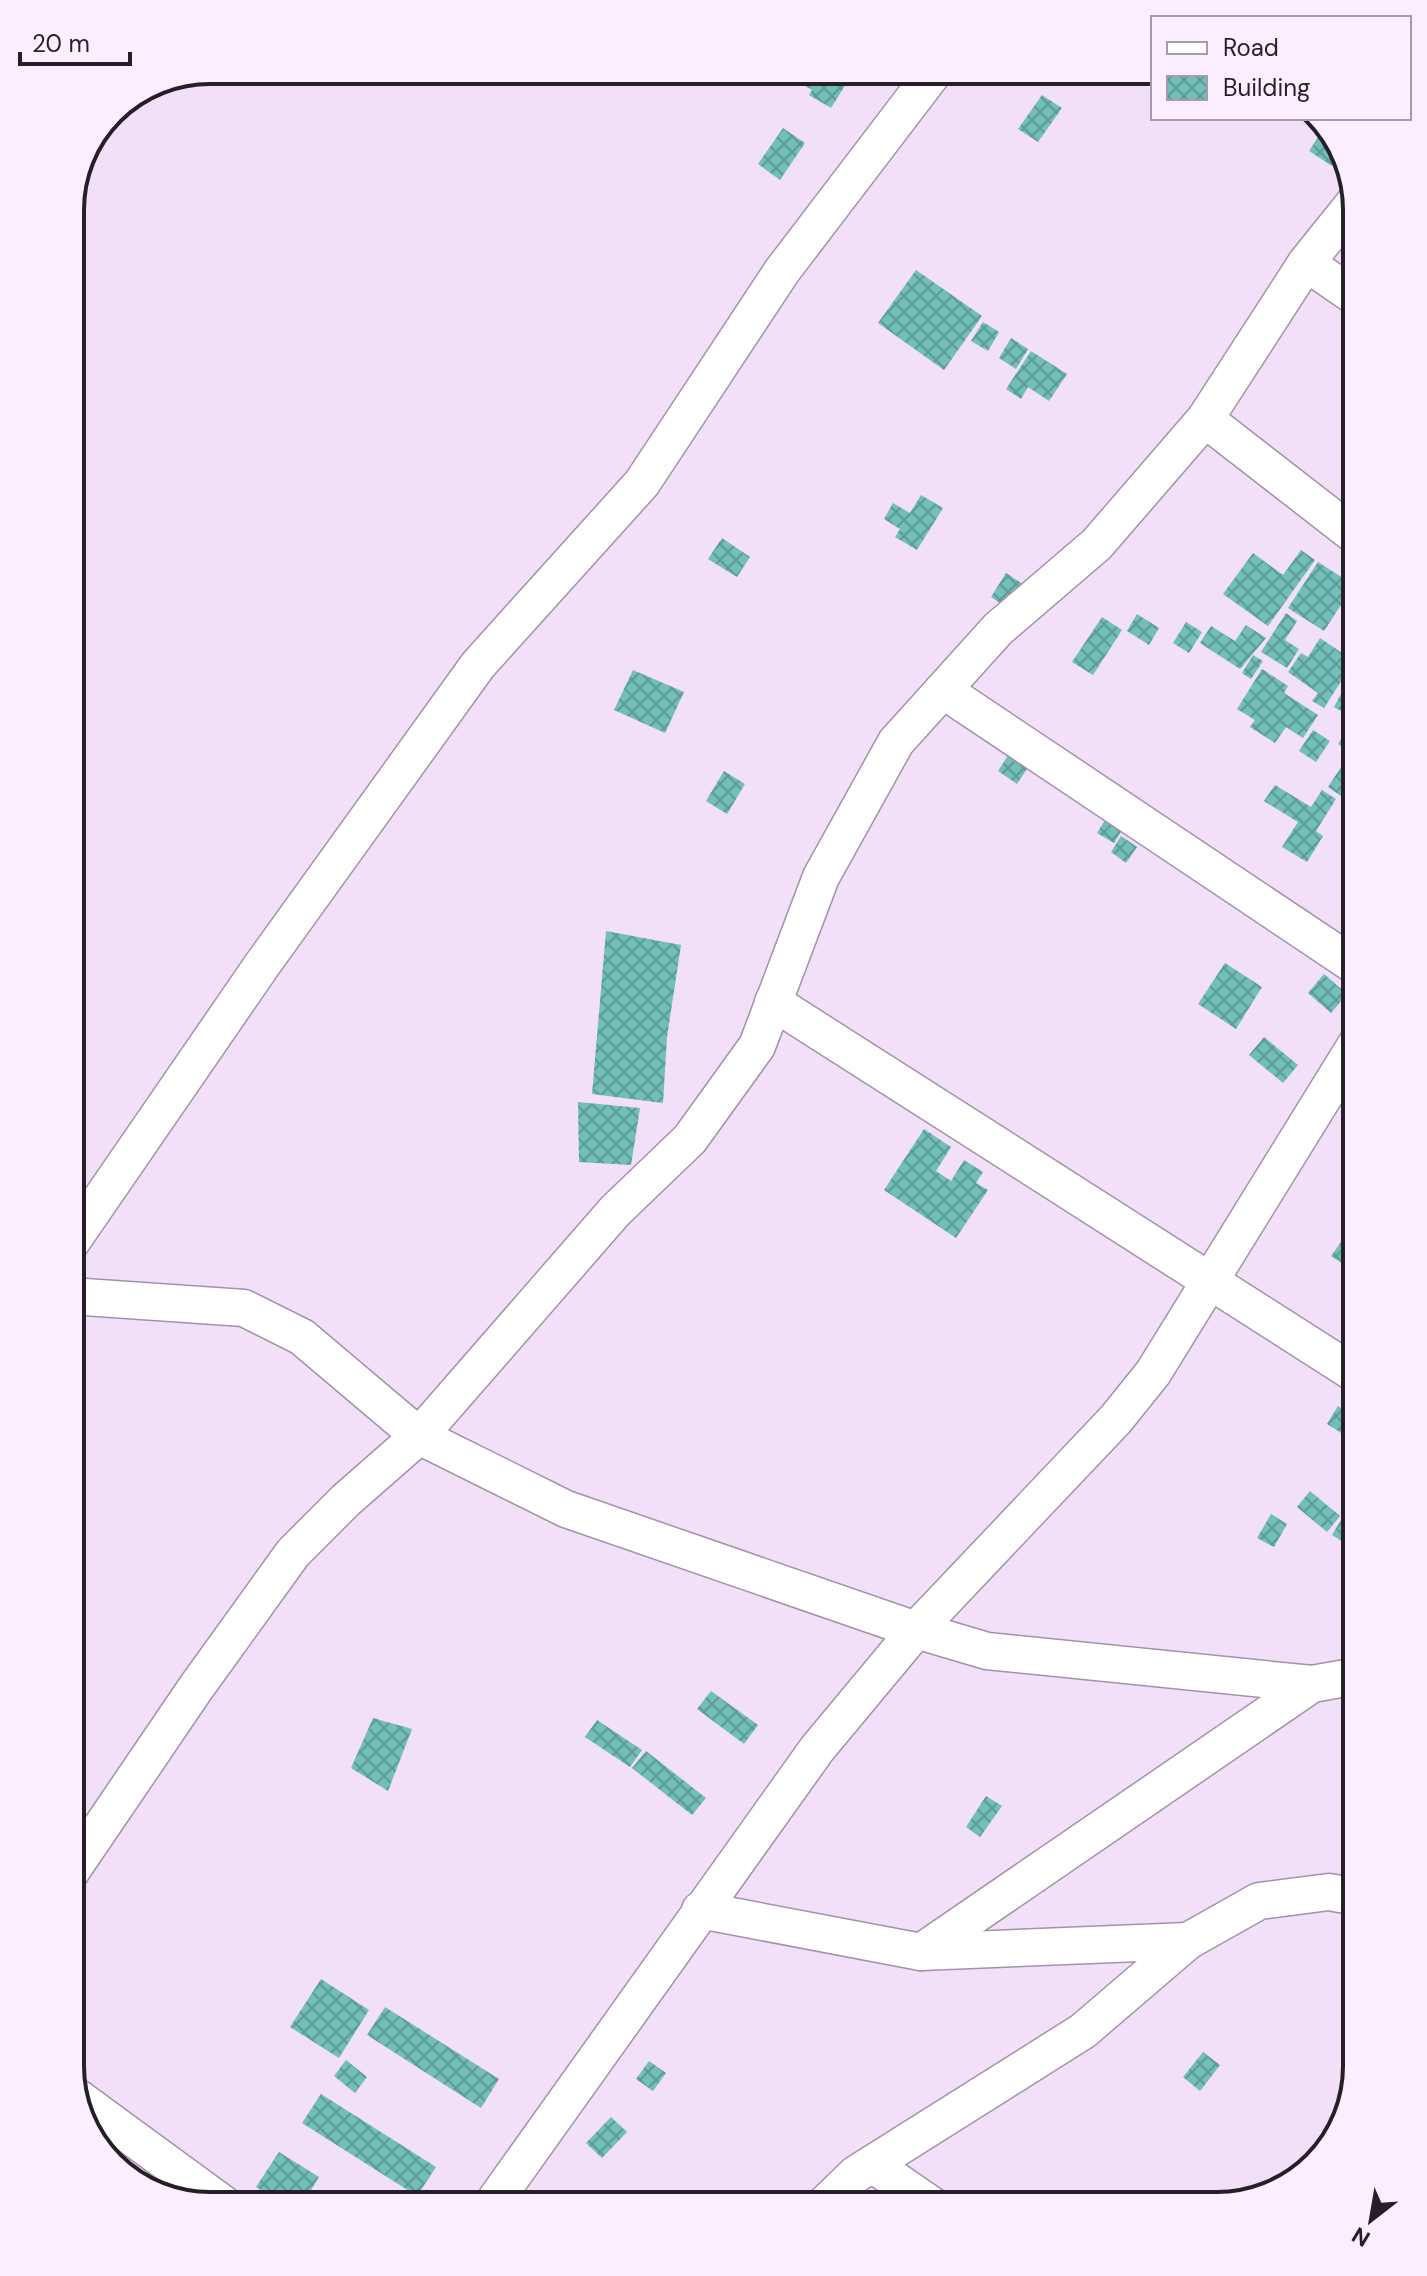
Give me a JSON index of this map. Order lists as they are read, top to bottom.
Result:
{
  "legend": ["Road", "Building"],
  "scale_bar": "20 m",
  "north": "bottom left"
}
